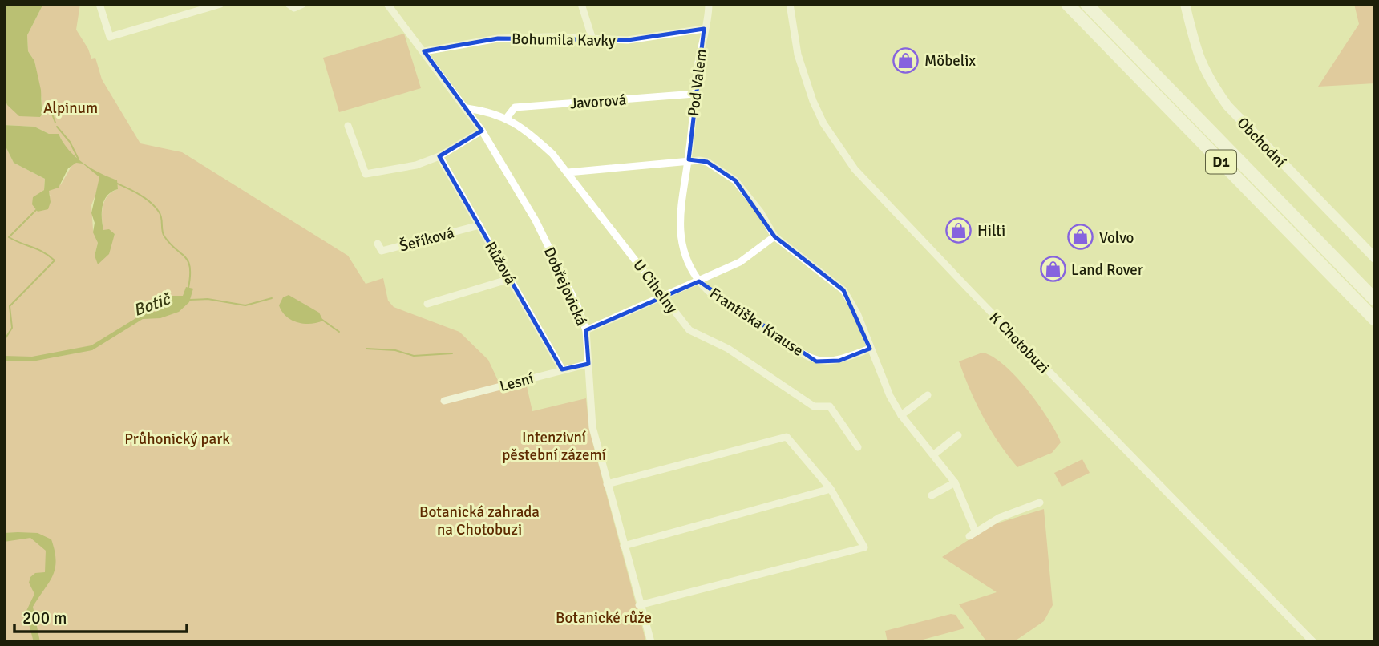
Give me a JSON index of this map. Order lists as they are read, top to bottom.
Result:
{
  "streets": {
    "highway": ["D1"],
    "street": [
      "Bohumila Kavky",
      "Pod Valem",
      "Javorová",
      "Obchodní",
      "Šeříková",
      "Růžová",
      "Dobřejovická",
      "U Cihelny",
      "Františka Krause",
      "K Chotobuzi",
      "Lesní"
    ]
  },
  "crossings": [
    ["Bohumila Kavky", "Pod Valem"],
    ["Bohumila Kavky", "Dobřejovická"],
    ["Pod Valem", "Javorová"],
    ["Pod Valem", "Františka Krause"],
    ["Javorová", "U Cihelny"],
    ["Šeříková", "Růžová"],
    ["Růžová", "Lesní"],
    ["Dobřejovická", "U Cihelny"],
    ["Dobřejovická", "Lesní"]
  ],
  "water": ["Botič"],
  "parks": [
    "Alpinum",
    "Intenzivní pěstební zázemí",
    "Průhonický park",
    "Botanická zahrada na Chotobuzi",
    "Botanické růže"
  ],
  "places": {
    "shop": [
      "Möbelix",
      "Hilti",
      "Volvo",
      "Land Rover"
    ]
  },
  "scale_bar": "200 m"
}
